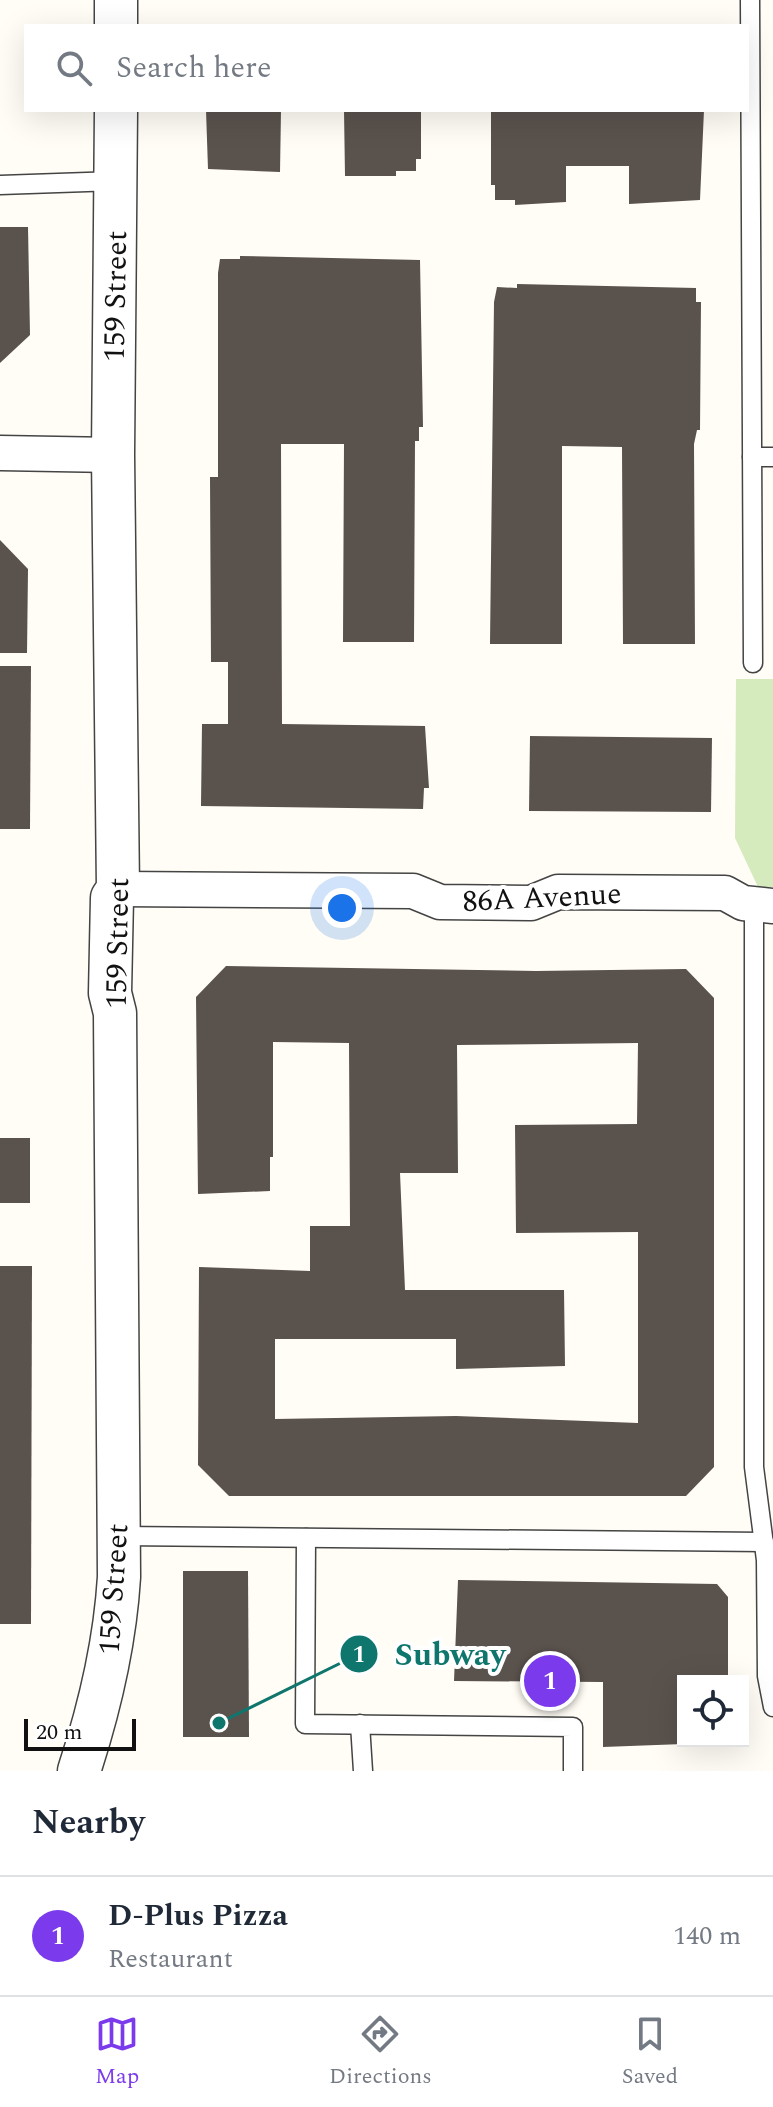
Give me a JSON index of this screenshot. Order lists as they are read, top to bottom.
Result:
{
  "streets": {
    "street": ["159 Street", "86A Avenue"]
  },
  "crossings": [
    ["159 Street", "86A Avenue"]
  ],
  "places": ["Subway"],
  "scale_bar": "20 m",
  "page": {
    "search": "Search here",
    "pins": "1",
    "scale": "20 m",
    "heading": "Nearby",
    "list": [
      {
        "mark": "1",
        "name": "D-Plus Pizza",
        "note": "Restaurant",
        "value": "140 m"
      }
    ],
    "nav": ["Map", "Directions", "Saved"]
  }
}
